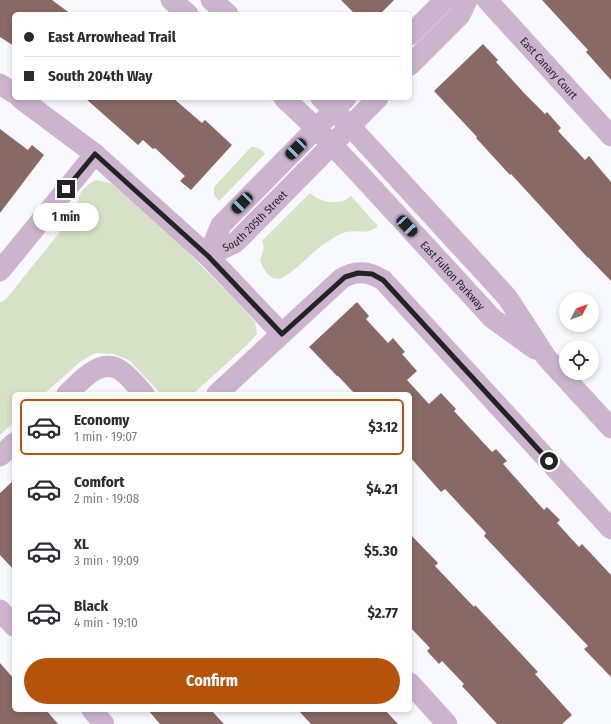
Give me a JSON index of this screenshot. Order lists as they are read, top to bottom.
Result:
{
  "streets": {
    "street": ["East Canary Court", "South 205th Street", "East Fulton Parkway"]
  },
  "crossings": [
    ["South 205th Street", "East Fulton Parkway"]
  ],
  "north": "top right",
  "page": {
    "banner": ["East Arrowhead Trail", "South 204th Way"],
    "bubble": "1 min",
    "list": [
      {
        "name": "Economy",
        "note": "1 min · 19:07",
        "value": "$3.12"
      },
      {
        "name": "Comfort",
        "note": "2 min · 19:08",
        "value": "$4.21"
      },
      {
        "name": "XL",
        "note": "3 min · 19:09",
        "value": "$5.30"
      },
      {
        "name": "Black",
        "note": "4 min · 19:10",
        "value": "$2.77"
      }
    ],
    "buttons": "Confirm"
  }
}
